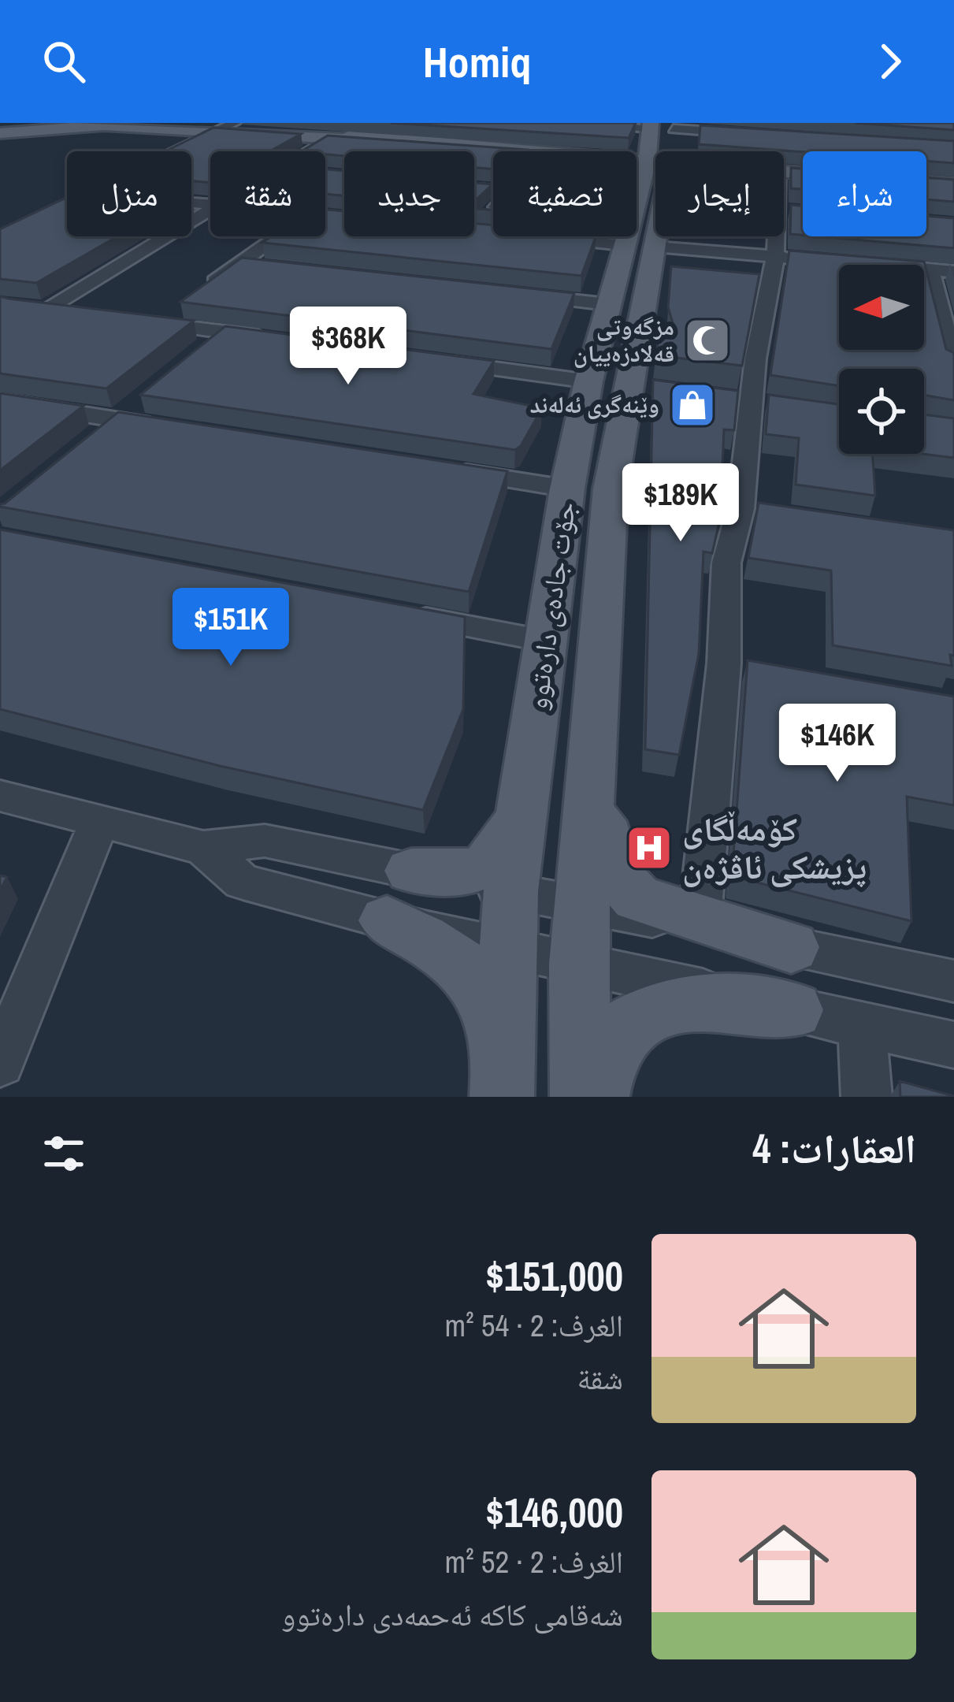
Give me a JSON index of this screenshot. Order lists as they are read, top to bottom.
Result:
{
  "streets": {
    "main road": ["جۆت جادەی دارەتوو"]
  },
  "places": {
    "mosque": ["مزگەوتی قەلادزەییان"],
    "shop": ["وێنەگری ئەلەند"],
    "hospital": ["کۆمەڵگای پزیشکی ئاڤژەن"]
  },
  "north": "left",
  "page": {
    "header": "Homiq",
    "chip": [
      "شراء",
      "إيجار",
      "تصفية",
      "جديد",
      "شقة",
      "منزل"
    ],
    "price": [
      "$368K",
      "$189K",
      "$151K",
      "$146K"
    ],
    "heading": "العقارات: 4",
    "list": [
      {
        "name": "$151,000",
        "note": "الغرف: 2 · 54 m² · شقة"
      },
      {
        "name": "$146,000",
        "note": "الغرف: 2 · 52 m² · شەقامی کاکە ئەحمەدی دارەتوو"
      }
    ]
  }
}
